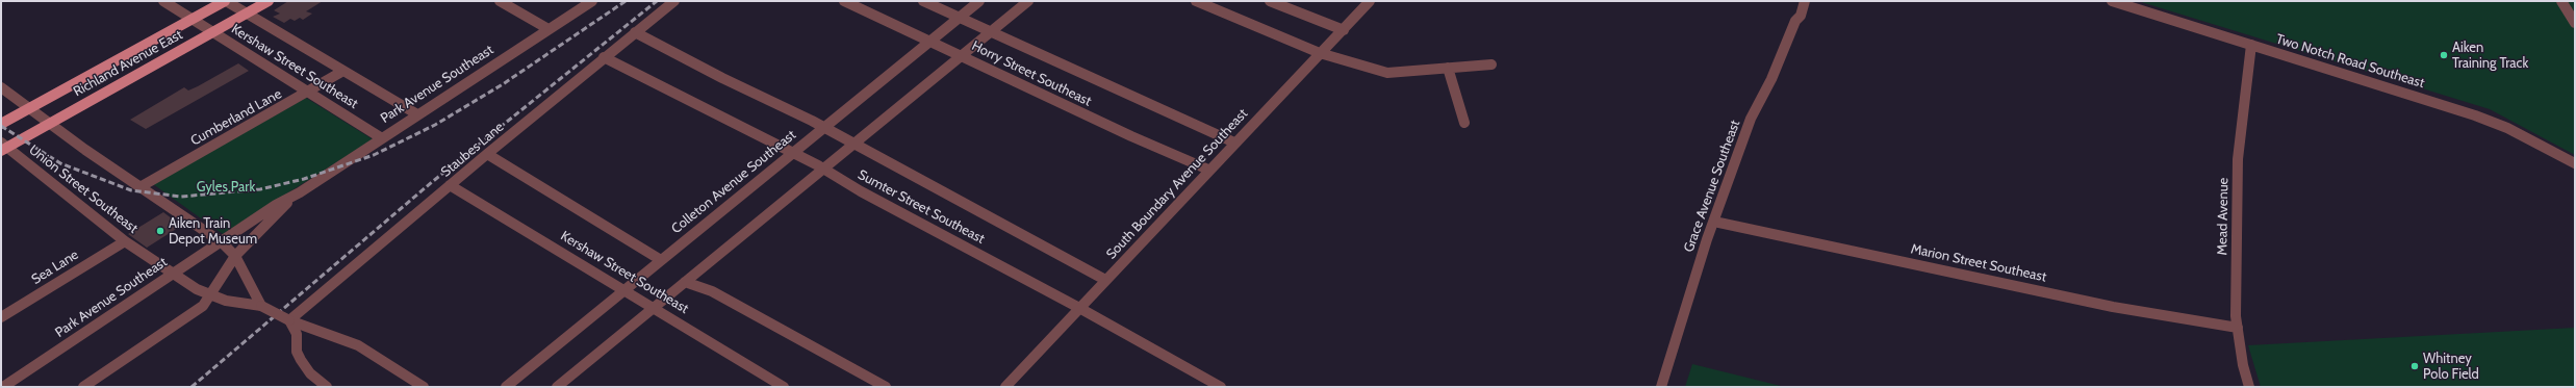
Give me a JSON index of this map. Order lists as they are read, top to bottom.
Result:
{
  "streets": {
    "main road": ["Richland Avenue East"],
    "street": [
      "Two Notch Road Southeast",
      "Kershaw Street Southeast",
      "Horry Street Southeast",
      "Park Avenue Southeast",
      "Cumberland Lane",
      "Staubes Lane",
      "Colleton Avenue Southeast",
      "South Boundary Avenue Southeast",
      "Grace Avenue Southeast",
      "Union Street Southeast",
      "Sumter Street Southeast",
      "Mead Avenue",
      "Marion Street Southeast",
      "Sea Lane"
    ]
  },
  "crossings": [
    ["Two Notch Road Southeast", "Mead Avenue"],
    ["Richland Avenue East", "Kershaw Street Southeast"],
    ["Richland Avenue East", "Union Street Southeast"],
    ["Kershaw Street Southeast", "Park Avenue Southeast"],
    ["Kershaw Street Southeast", "Cumberland Lane"],
    ["Kershaw Street Southeast", "Staubes Lane"],
    ["Kershaw Street Southeast", "Colleton Avenue Southeast"],
    ["Horry Street Southeast", "Colleton Avenue Southeast"],
    ["Horry Street Southeast", "South Boundary Avenue Southeast"],
    ["Park Avenue Southeast", "Union Street Southeast"],
    ["Staubes Lane", "Union Street Southeast"],
    ["Staubes Lane", "Sumter Street Southeast"],
    ["Colleton Avenue Southeast", "Sumter Street Southeast"],
    ["South Boundary Avenue Southeast", "Sumter Street Southeast"],
    ["Grace Avenue Southeast", "Marion Street Southeast"],
    ["Union Street Southeast", "Sea Lane"],
    ["Mead Avenue", "Marion Street Southeast"]
  ],
  "parks": ["Gyles Park"],
  "places": ["Aiken Training Track", "Aiken Train Depot Museum", "Whitney Polo Field"]
}
